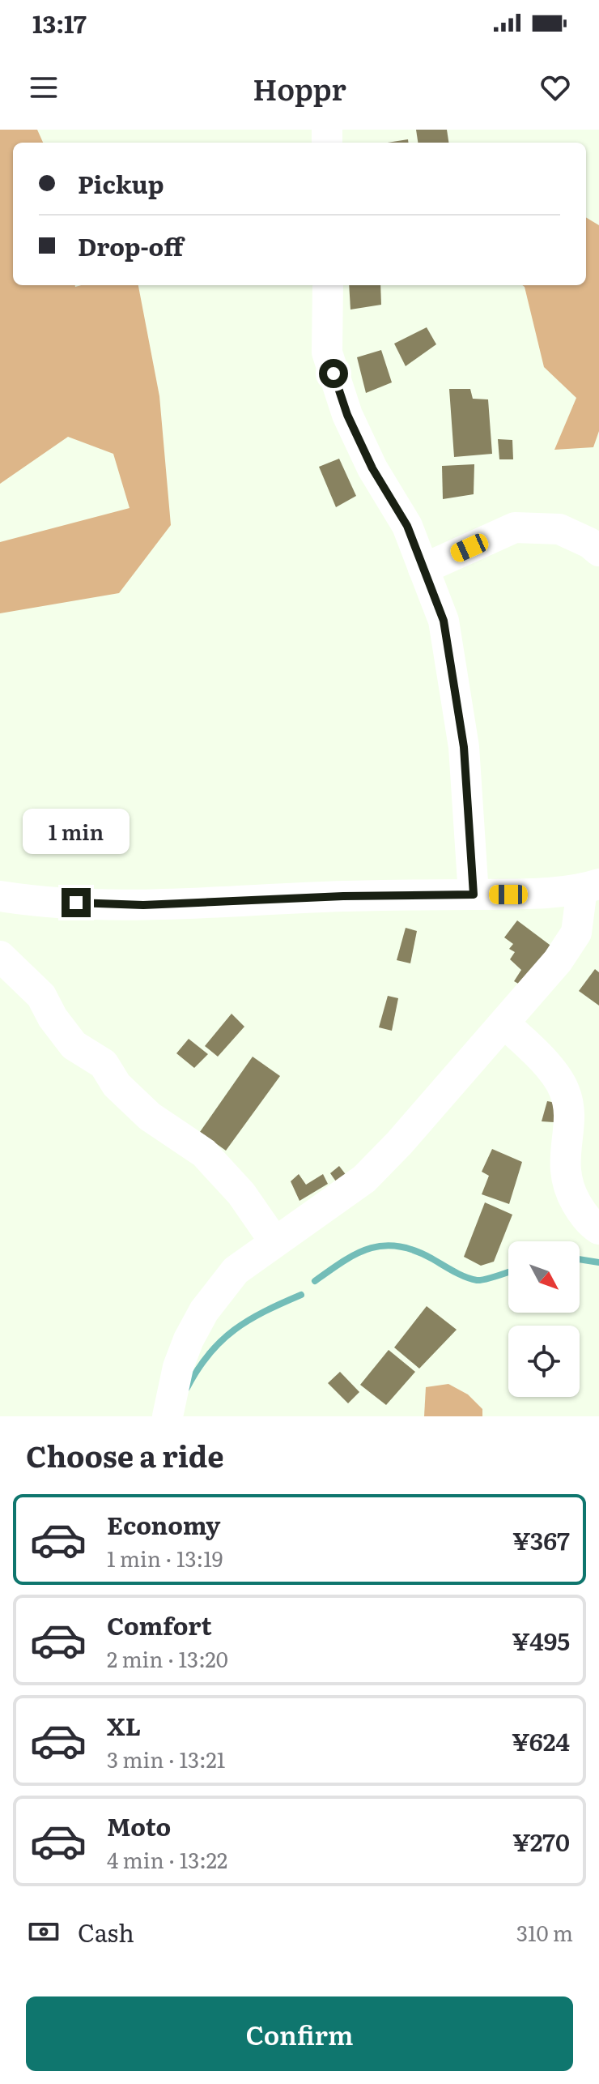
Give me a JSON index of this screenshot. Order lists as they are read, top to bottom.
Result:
{
  "north": "bottom right",
  "page": {
    "status": "13:17",
    "header": "Hoppr",
    "banner": ["Pickup", "Drop-off"],
    "bubble": "1 min",
    "heading": "Choose a ride",
    "list": [
      {
        "name": "Economy",
        "note": "1 min · 13:19",
        "value": "¥367"
      },
      {
        "name": "Comfort",
        "note": "2 min · 13:20",
        "value": "¥495"
      },
      {
        "name": "XL",
        "note": "3 min · 13:21",
        "value": "¥624"
      },
      {
        "name": "Moto",
        "note": "4 min · 13:22",
        "value": "¥270"
      }
    ],
    "pay": ["Cash", "310 m"],
    "buttons": "Confirm"
  }
}
